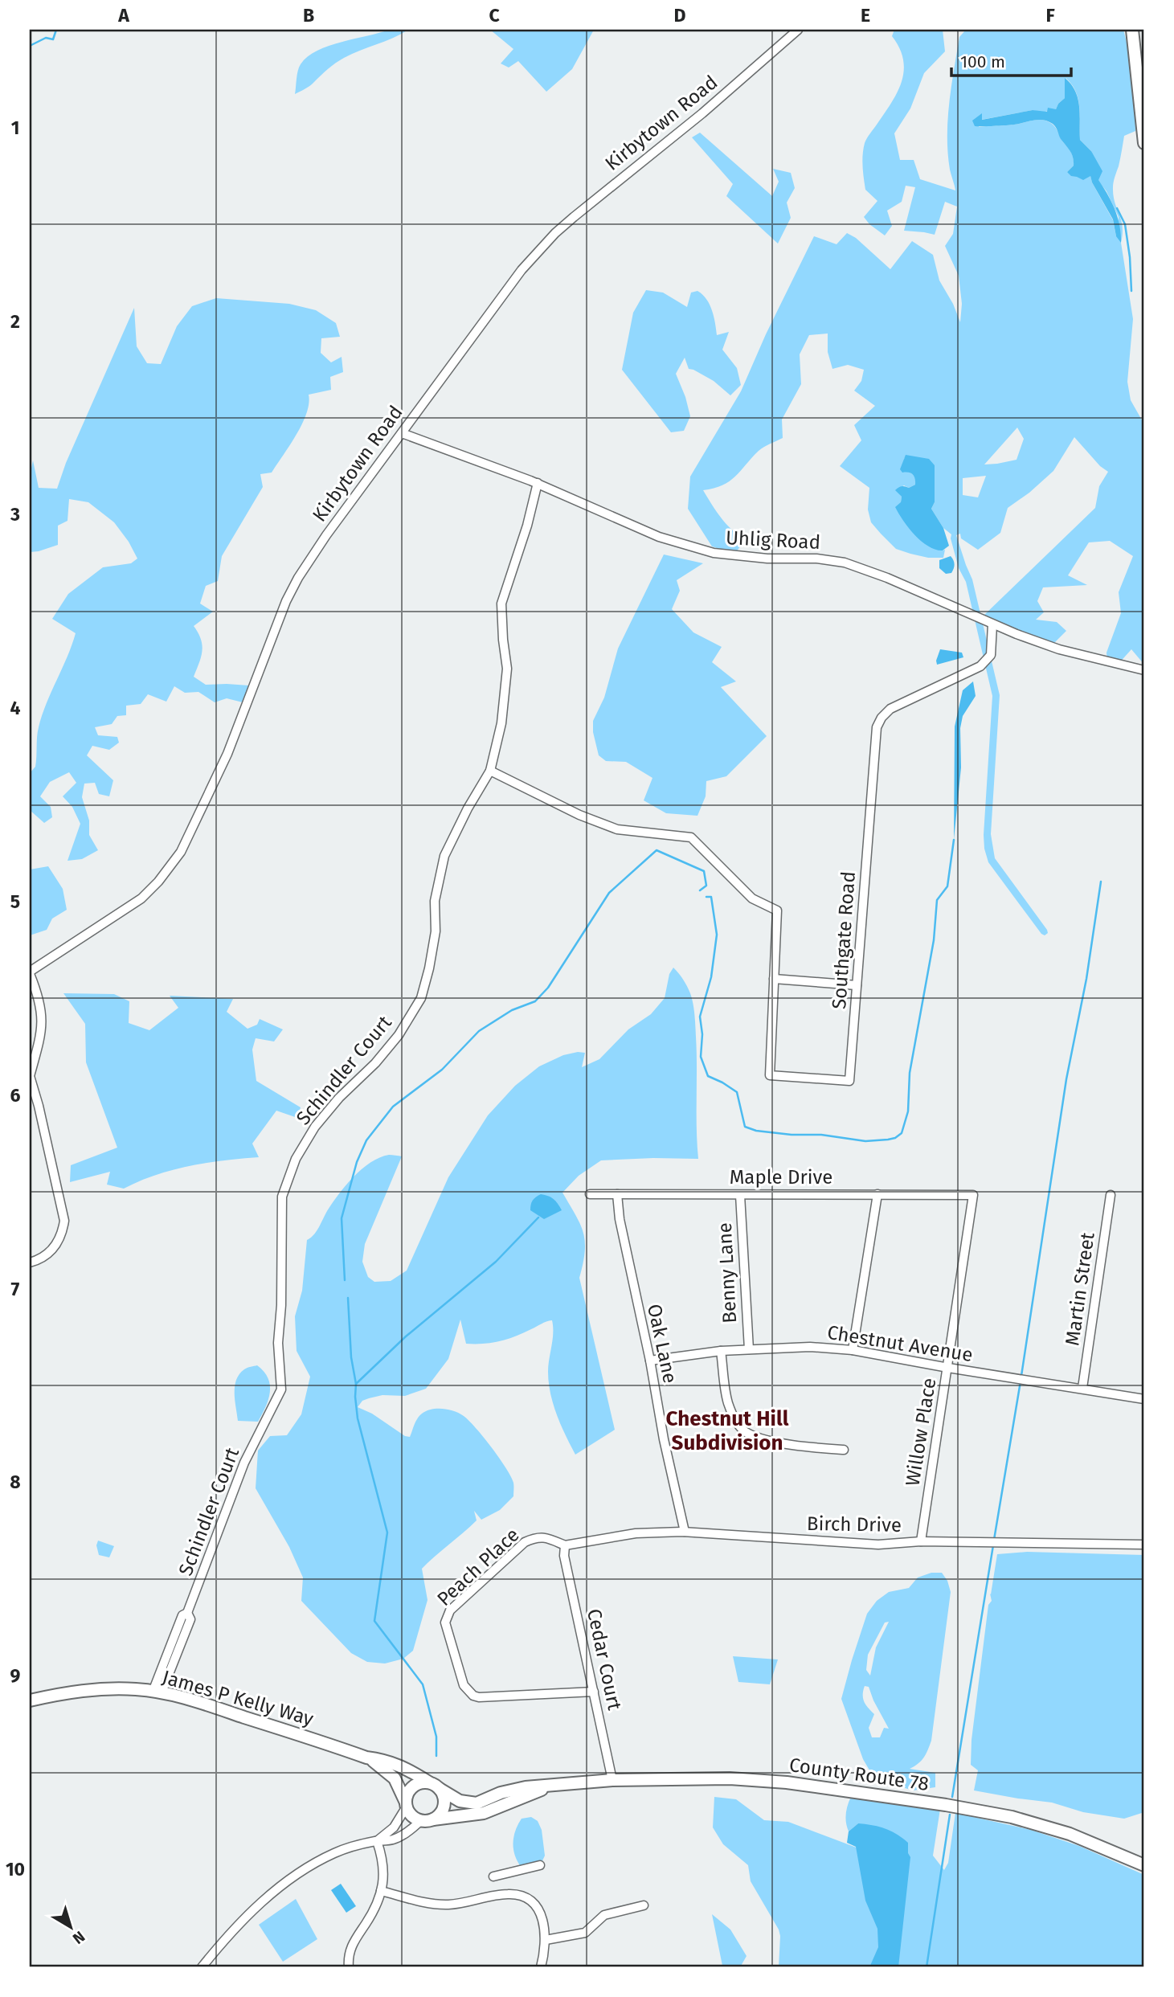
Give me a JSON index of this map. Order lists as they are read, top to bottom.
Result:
{
  "streets": {
    "street": [
      "Kirbytown Road",
      "Uhlig Road",
      "Southgate Road",
      "Schindler Court",
      "Maple Drive",
      "Benny Lane",
      "Martin Street",
      "Oak Lane",
      "Chestnut Avenue",
      "Willow Place",
      "Birch Drive",
      "Peach Place",
      "Cedar Court",
      "James P Kelly Way",
      "County Route 78"
    ]
  },
  "crossings": [
    ["Kirbytown Road", "Uhlig Road"],
    ["Uhlig Road", "Southgate Road"],
    ["Uhlig Road", "Schindler Court"],
    ["Southgate Road", "Schindler Court"],
    ["Schindler Court", "James P Kelly Way"],
    ["Maple Drive", "Benny Lane"],
    ["Maple Drive", "Oak Lane"],
    ["Maple Drive", "Willow Place"],
    ["Benny Lane", "Chestnut Avenue"],
    ["Martin Street", "Chestnut Avenue"],
    ["Oak Lane", "Chestnut Avenue"],
    ["Oak Lane", "Birch Drive"],
    ["Chestnut Avenue", "Willow Place"],
    ["Willow Place", "Birch Drive"],
    ["Birch Drive", "Peach Place"],
    ["Birch Drive", "Cedar Court"],
    ["Peach Place", "Cedar Court"],
    ["Cedar Court", "County Route 78"],
    ["James P Kelly Way", "County Route 78"]
  ],
  "districts": ["Chestnut Hill Subdivision"],
  "scale_bar": "100 m",
  "north": "bottom right",
  "grid": {
    "columns": [
      "A",
      "B",
      "C",
      "D",
      "E",
      "F"
    ],
    "rows": [
      "1",
      "2",
      "3",
      "4",
      "5",
      "6",
      "7",
      "8",
      "9",
      "10"
    ]
  }
}
